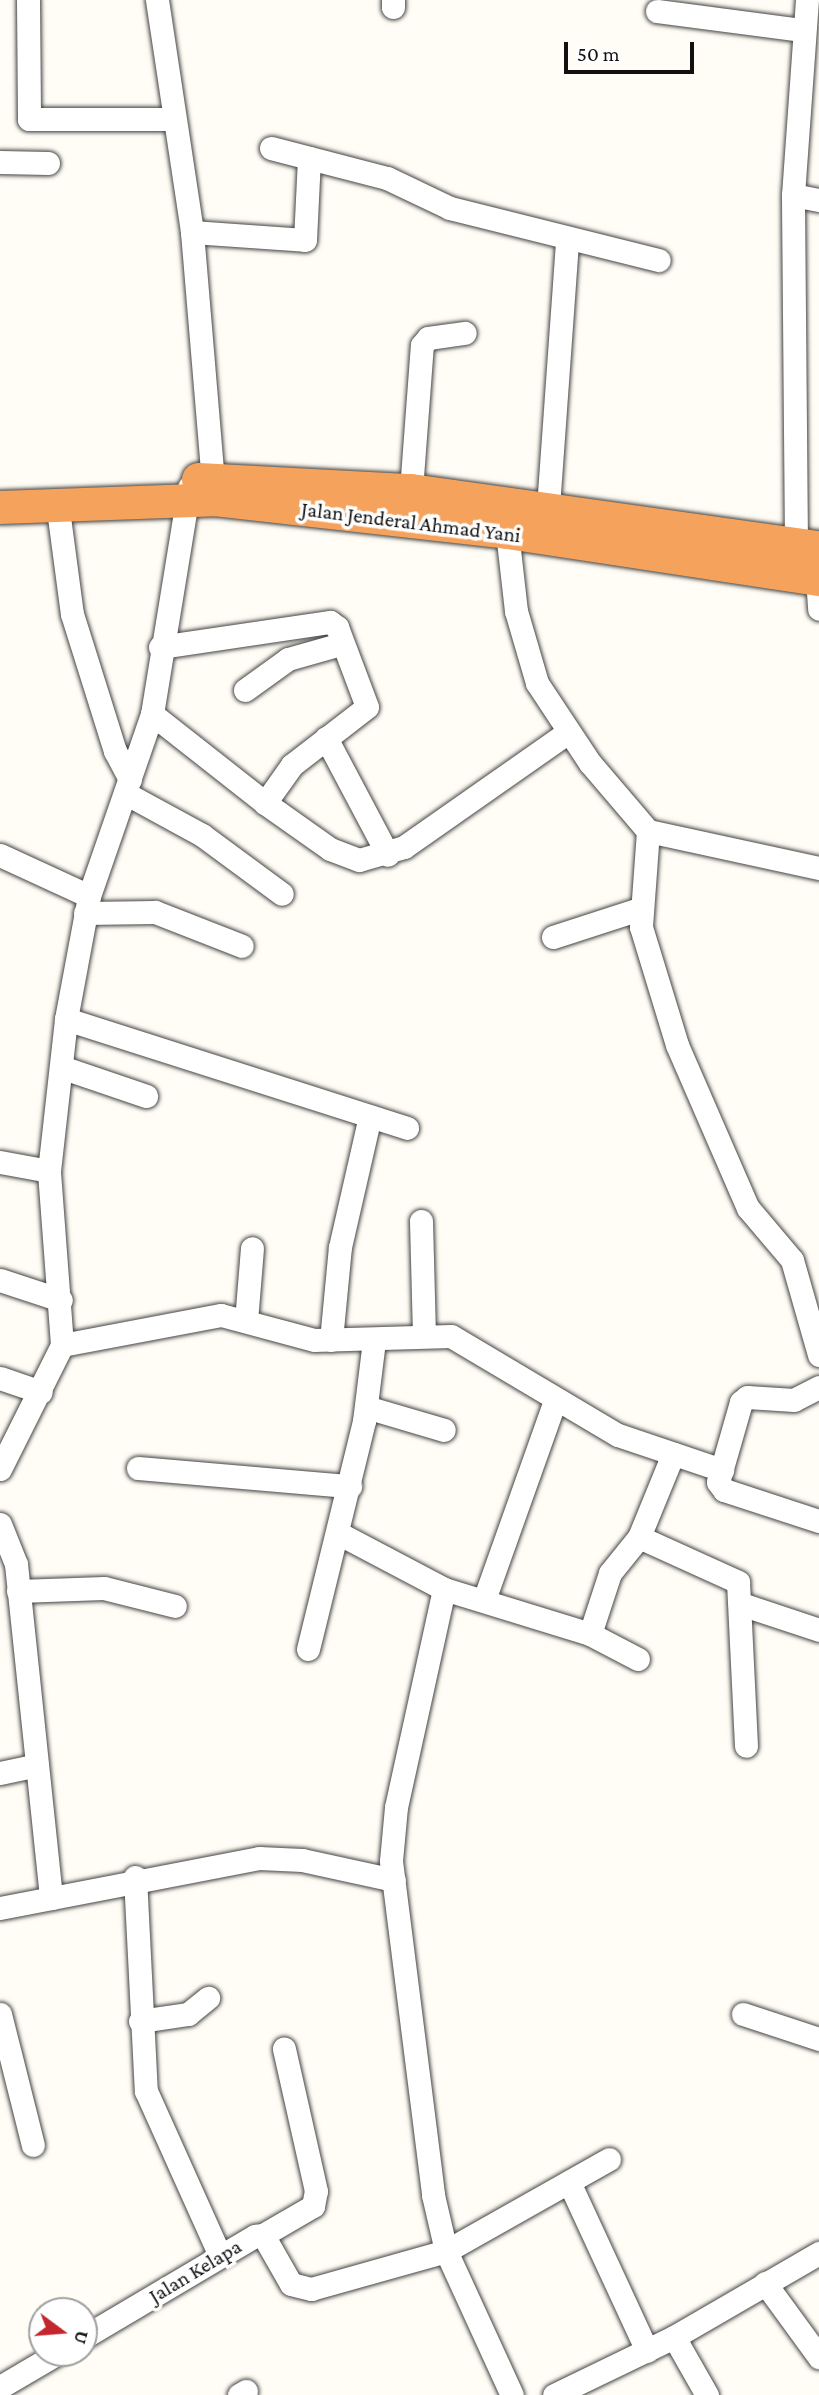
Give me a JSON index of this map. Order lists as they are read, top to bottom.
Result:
{
  "streets": {
    "highway": ["Jalan Jenderal Ahmad Yani"],
    "street": ["Jalan Kelapa"]
  },
  "scale_bar": "50 m",
  "north": "right"
}
